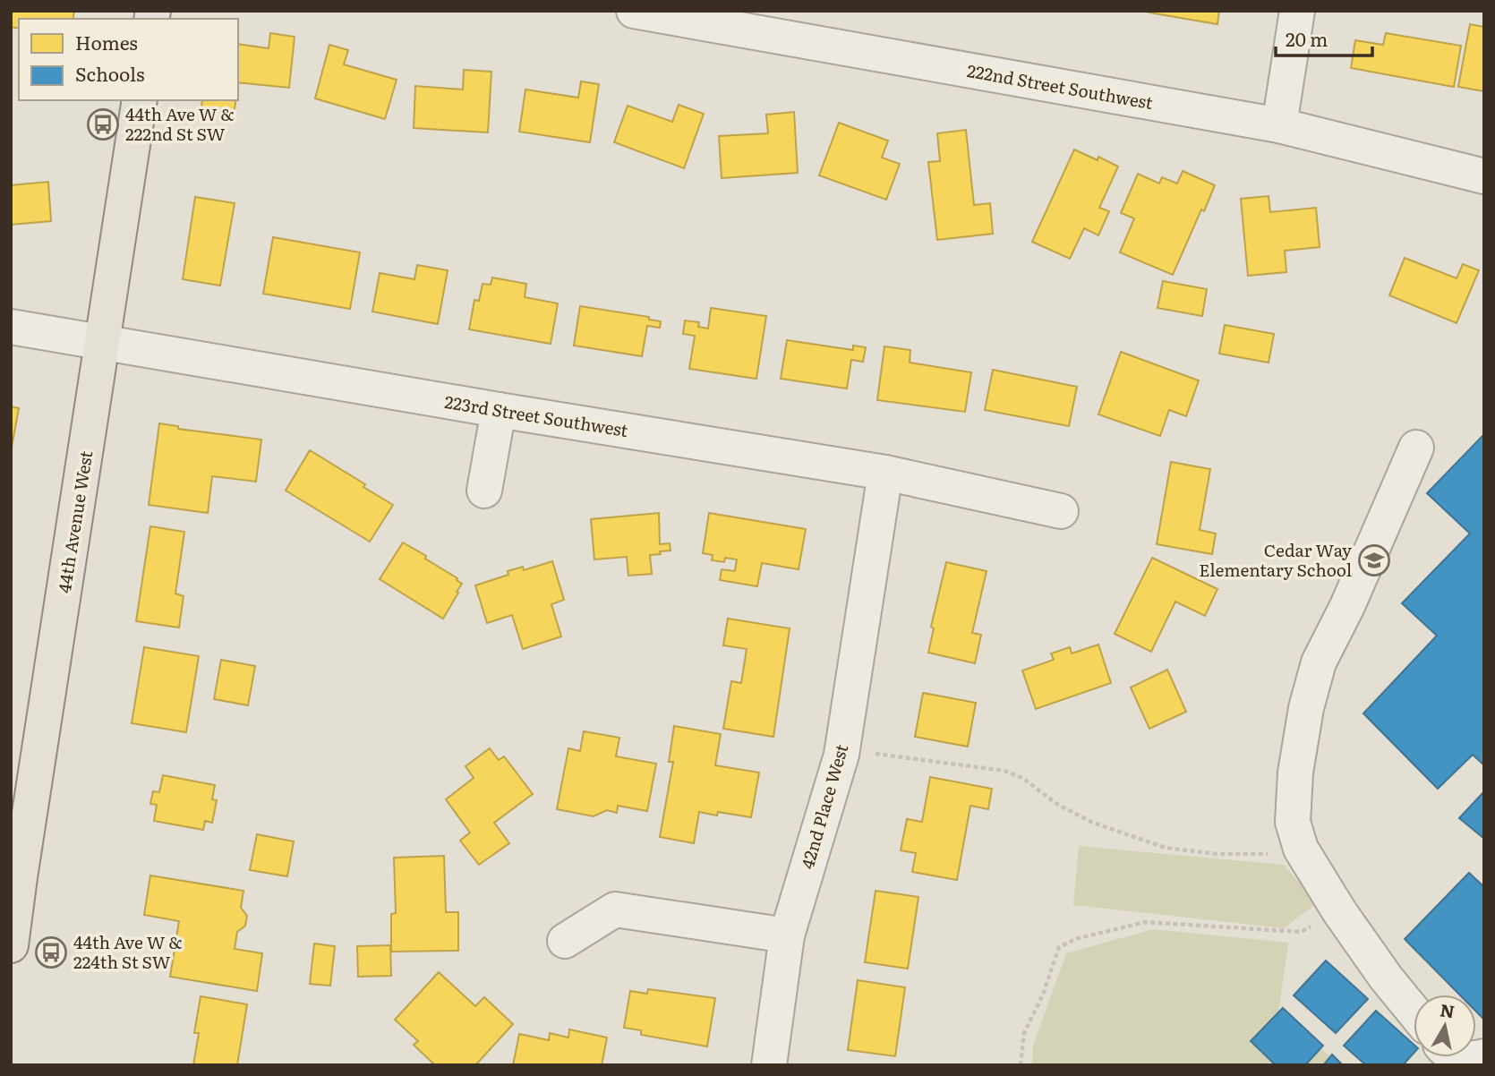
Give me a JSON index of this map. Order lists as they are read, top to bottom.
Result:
{
  "streets": {
    "main road": ["44th Avenue West"],
    "street": ["222nd Street Southwest", "223rd Street Southwest", "42nd Place West"]
  },
  "crossings": [
    ["223rd Street Southwest", "44th Avenue West"],
    ["223rd Street Southwest", "42nd Place West"]
  ],
  "places": {
    "bus stop": ["44th Ave W & 222nd St SW", "44th Ave W & 224th St SW"],
    "school or university": ["Cedar Way Elementary School"]
  },
  "legend": ["Homes", "Schools"],
  "scale_bar": "20 m",
  "north": "top"
}
